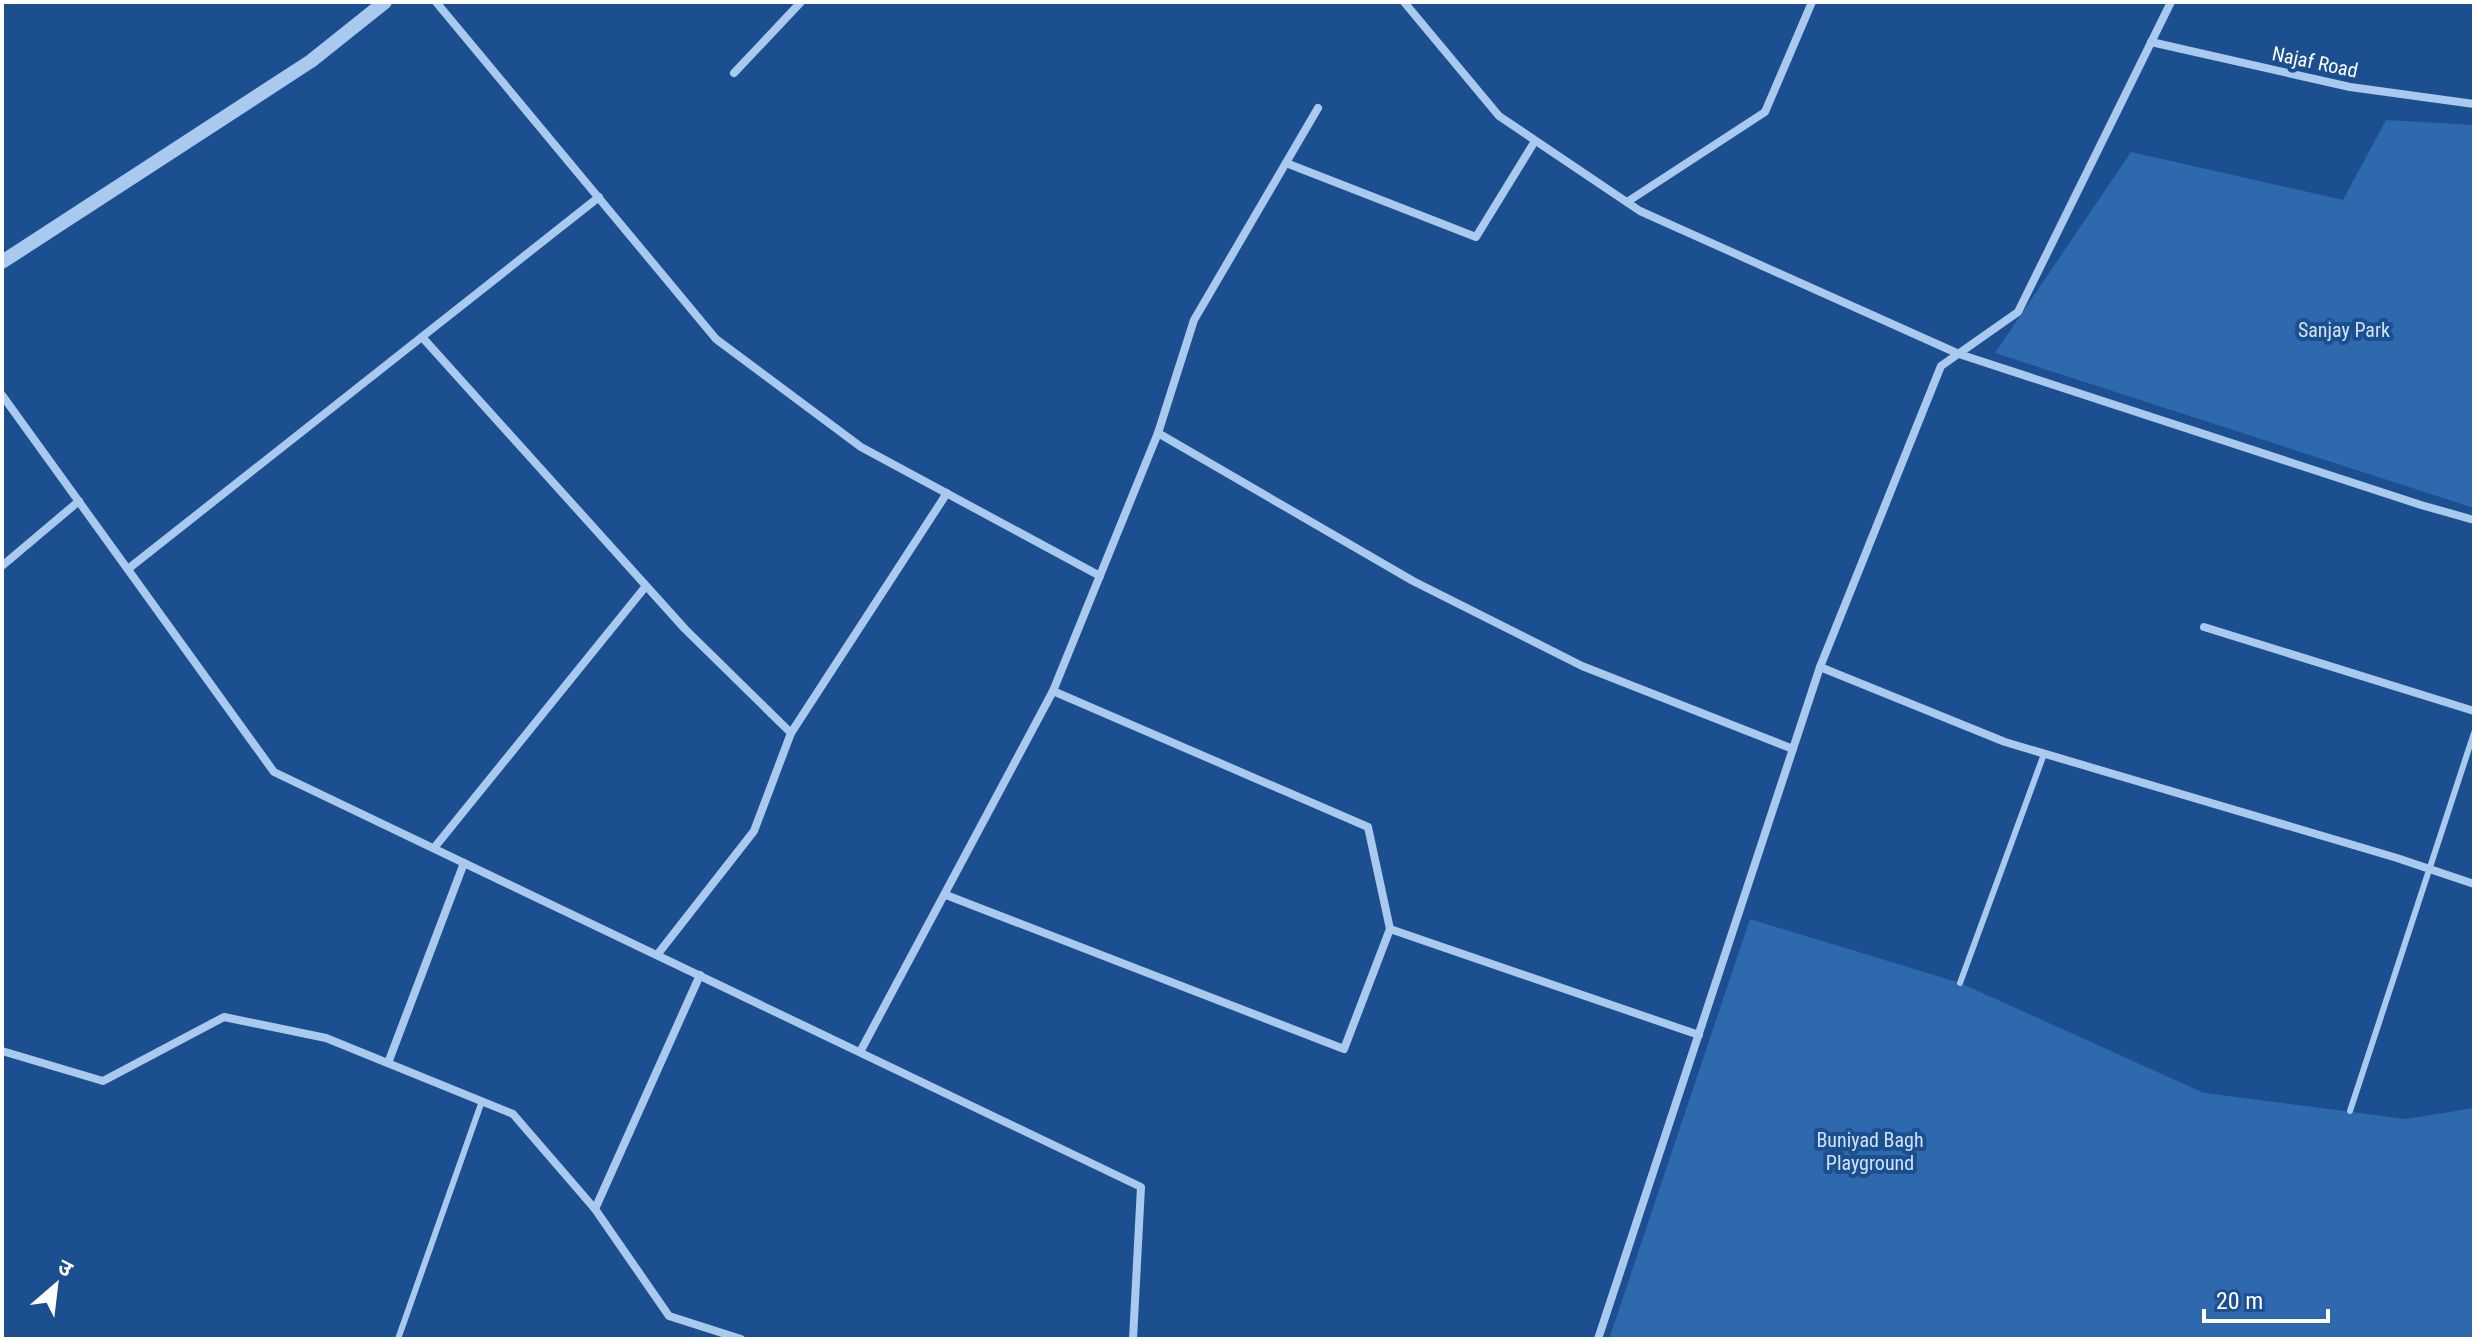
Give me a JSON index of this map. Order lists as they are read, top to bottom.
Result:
{
  "streets": {
    "street": ["Najaf Road"]
  },
  "parks": ["Sanjay Park", "Buniyad Bagh Playground"],
  "scale_bar": "20 m",
  "north": "top right"
}
